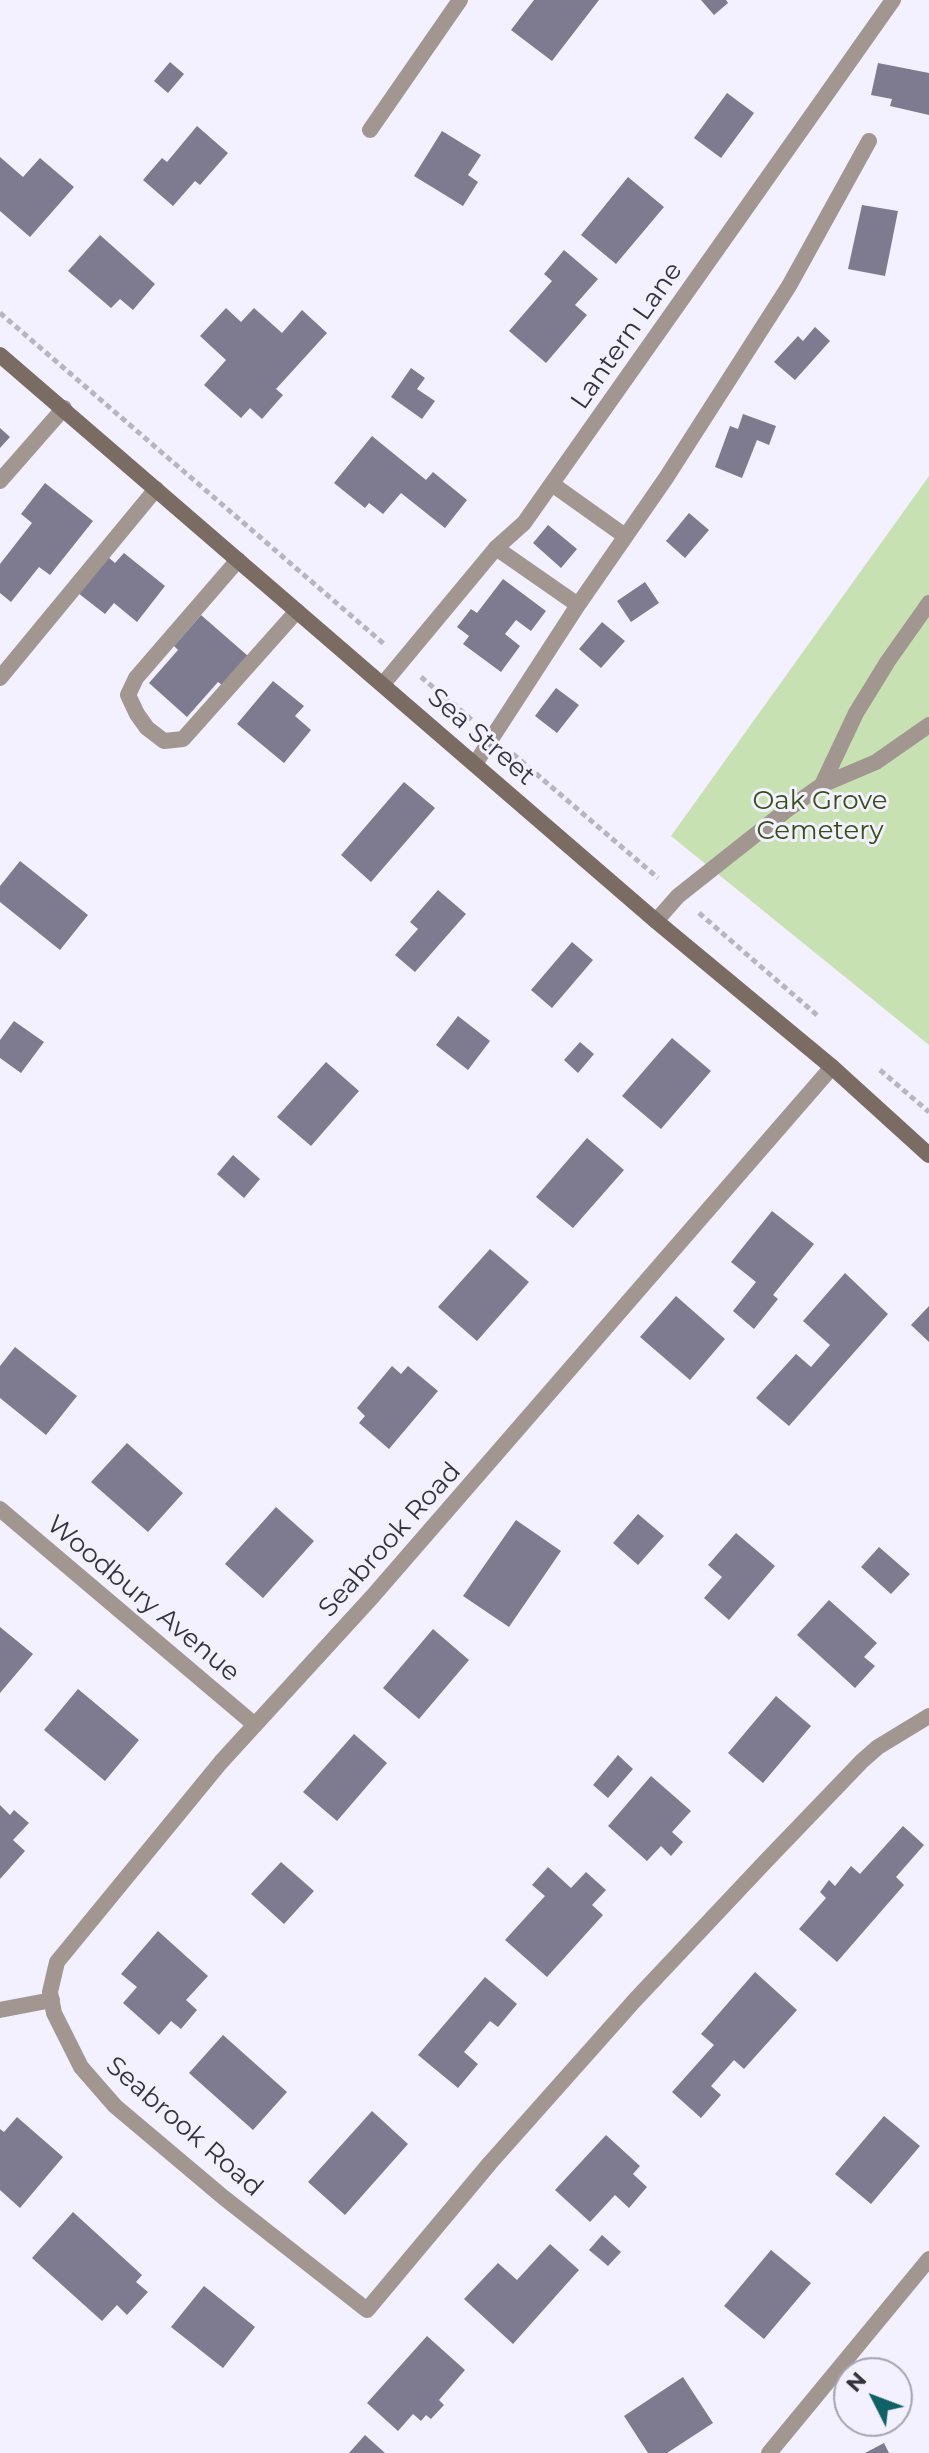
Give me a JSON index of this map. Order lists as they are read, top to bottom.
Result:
{
  "streets": {
    "street": [
      "Lantern Lane",
      "Sea Street",
      "Seabrook Road",
      "Woodbury Avenue"
    ]
  },
  "crossings": [
    ["Lantern Lane", "Sea Street"],
    ["Sea Street", "Seabrook Road"],
    ["Seabrook Road", "Woodbury Avenue"]
  ],
  "parks": ["Oak Grove Cemetery"],
  "north": "top left"
}
